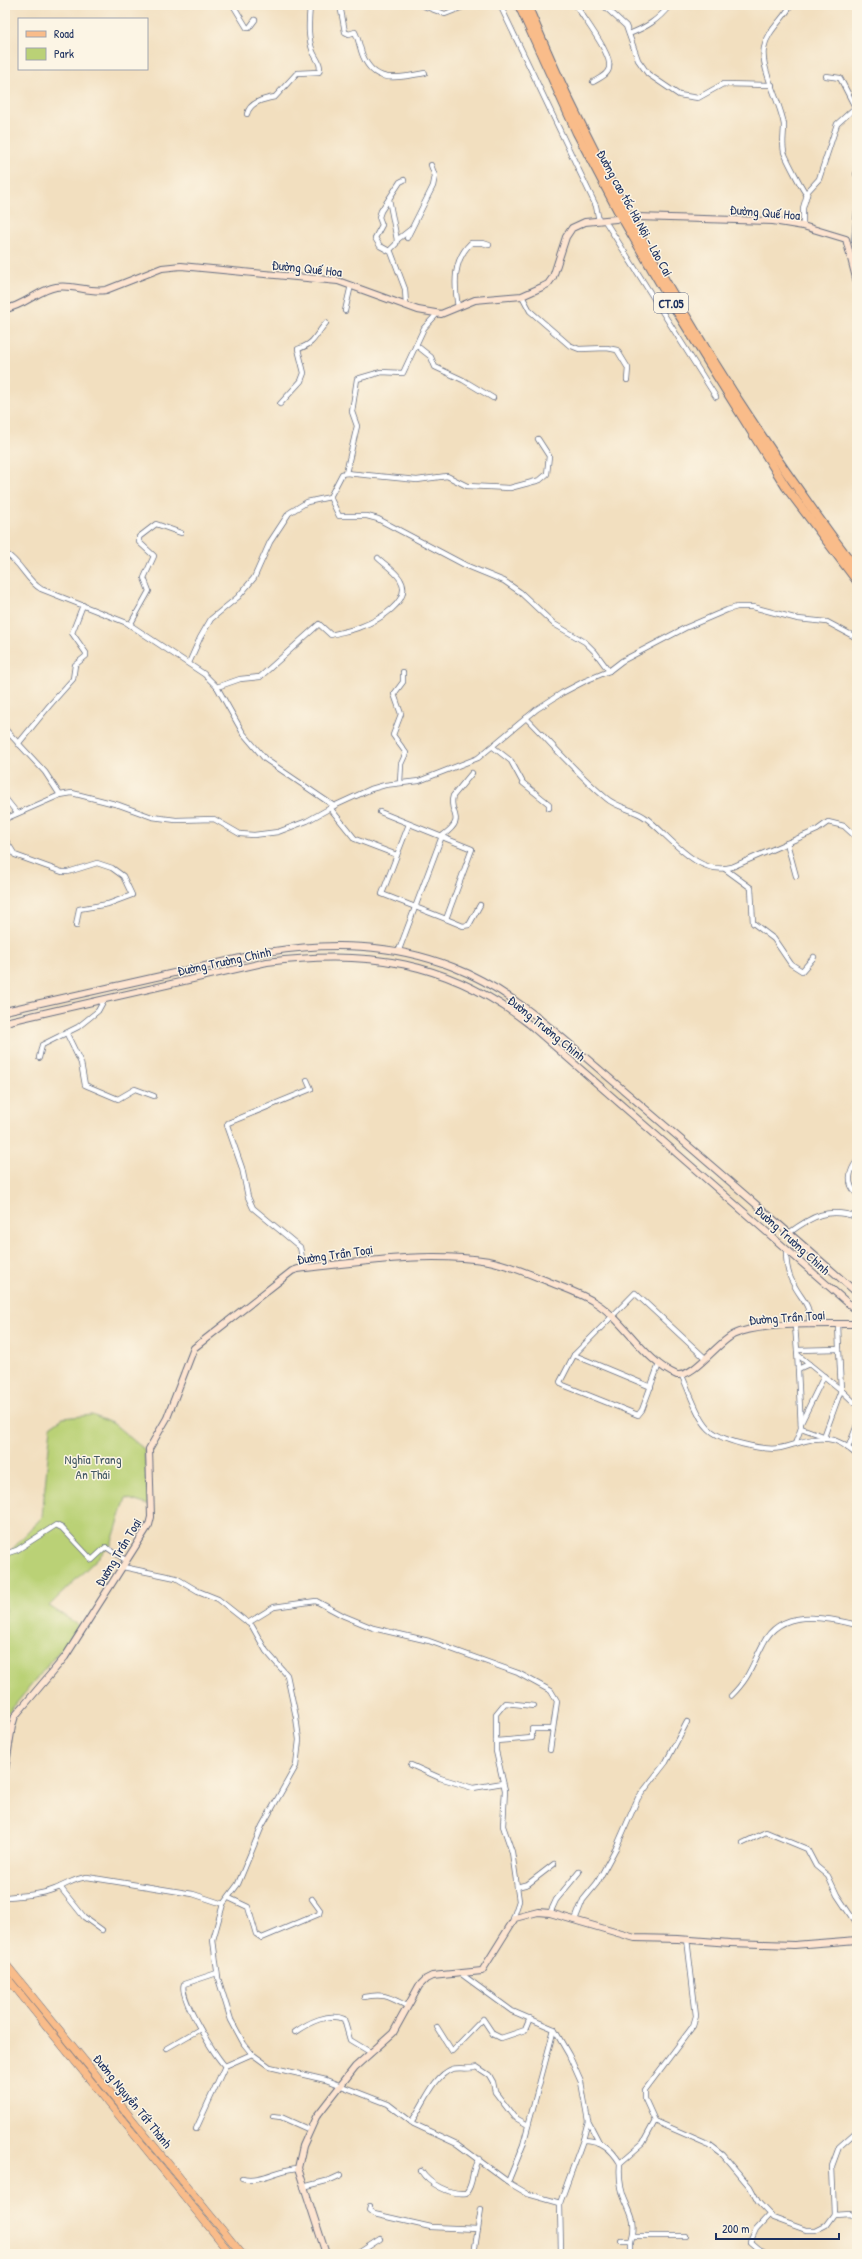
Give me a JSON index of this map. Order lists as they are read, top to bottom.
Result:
{
  "streets": {
    "highway": ["Đường cao tốc Hà Nội - Lào Cai", "CT.05"],
    "main road": ["Đường Nguyễn Tất Thành"],
    "street": ["Đường Quế Hoa", "Đường Trường Chinh", "Đường Trần Toại"]
  },
  "parks": ["Nghĩa Trang An Thái"],
  "legend": ["Road", "Park"],
  "scale_bar": "200 m"
}
